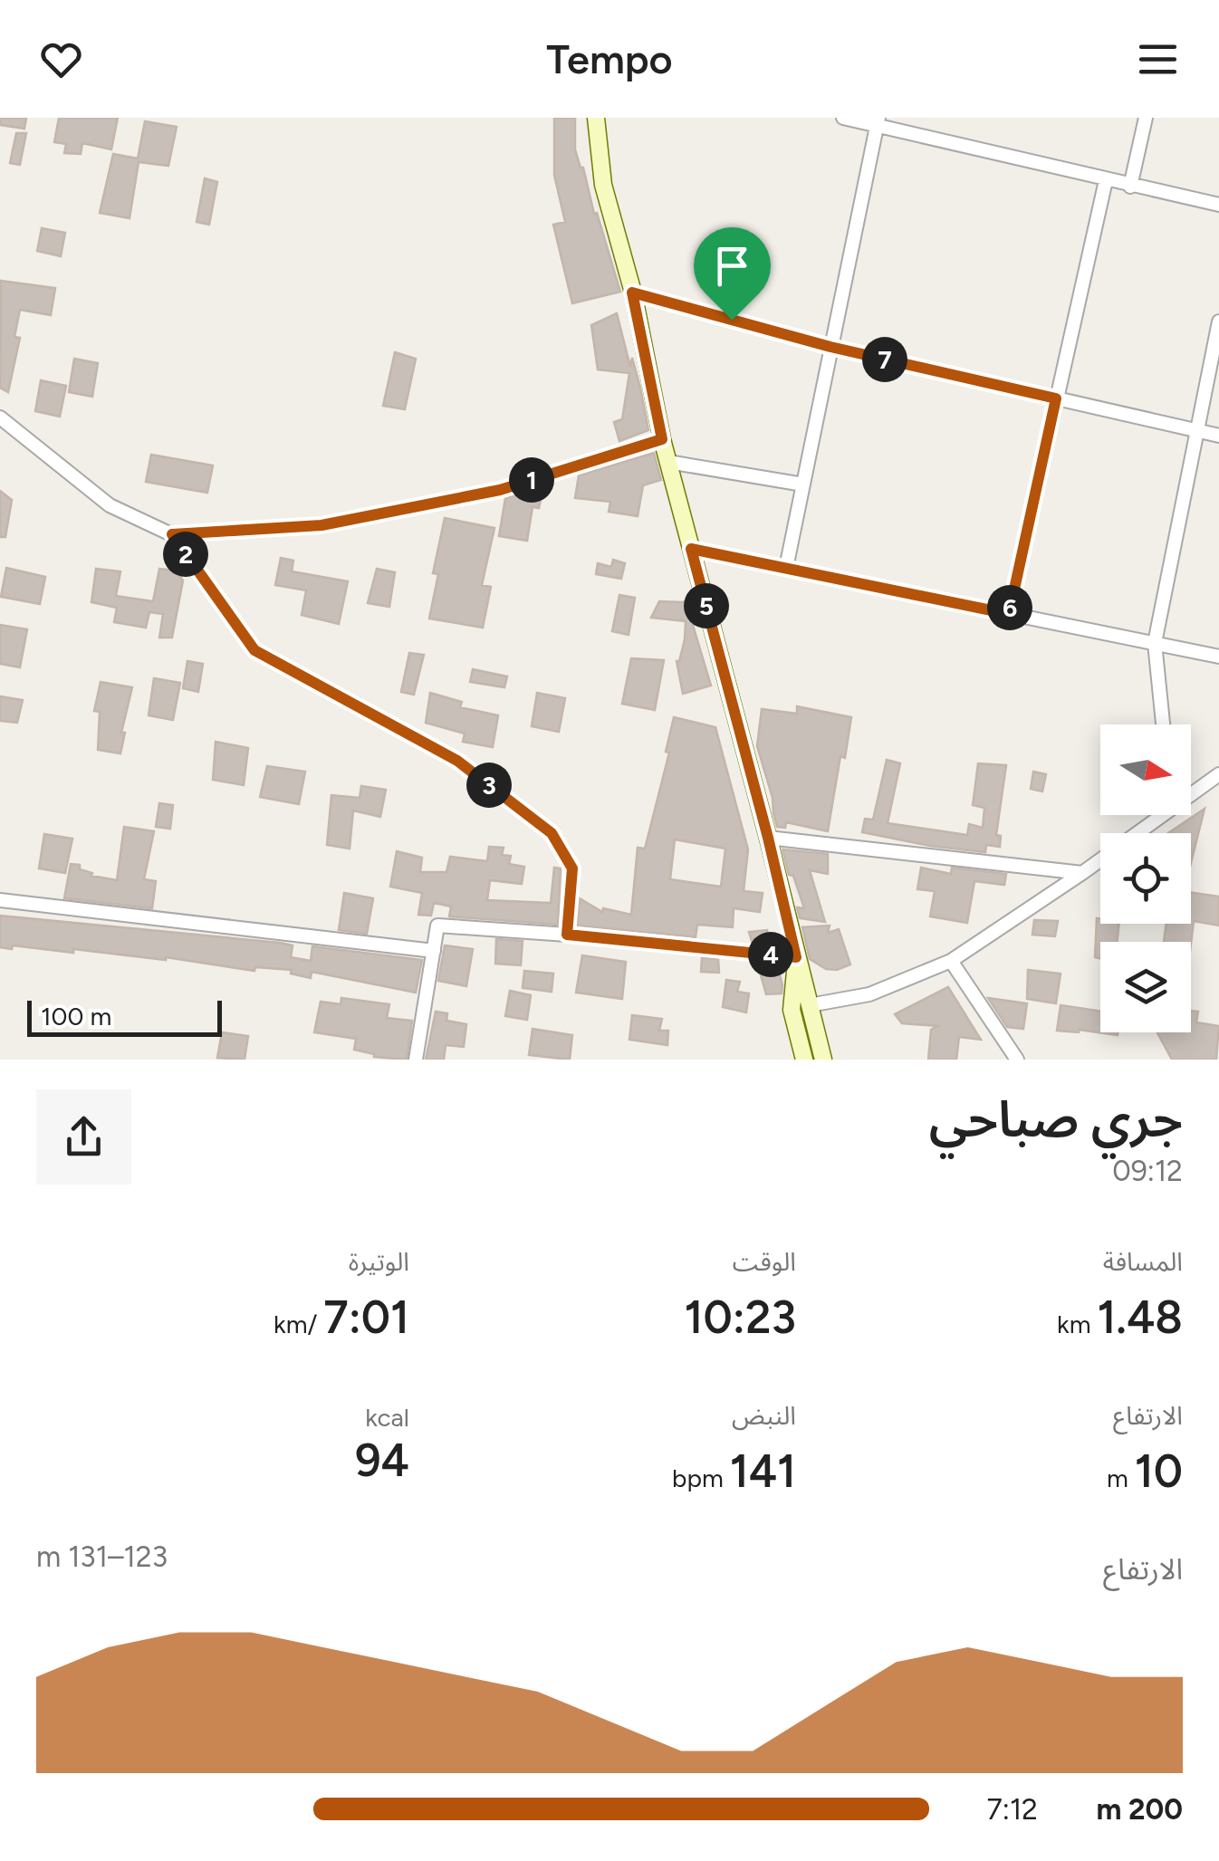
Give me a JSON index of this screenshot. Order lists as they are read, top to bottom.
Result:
{
  "scale_bar": "100 m",
  "north": "right",
  "page": {
    "header": "Tempo",
    "pins": [
      "7",
      "1",
      "2",
      "5",
      "6",
      "3",
      "4"
    ],
    "scale": "100 m",
    "heading": ["جري صباحي", "09:12"],
    "stats": [
      ["المسافة", "1.48 km"],
      ["الوقت", "10:23"],
      ["الوتيرة", "7:01 /km"],
      ["الارتفاع", "10 m"],
      ["النبض", "141 bpm"],
      ["kcal", "94"]
    ],
    "chart": ["الارتفاع", "123–131 m"],
    "list": [
      {
        "name": "200 m",
        "note": "7:12"
      }
    ]
  }
}
